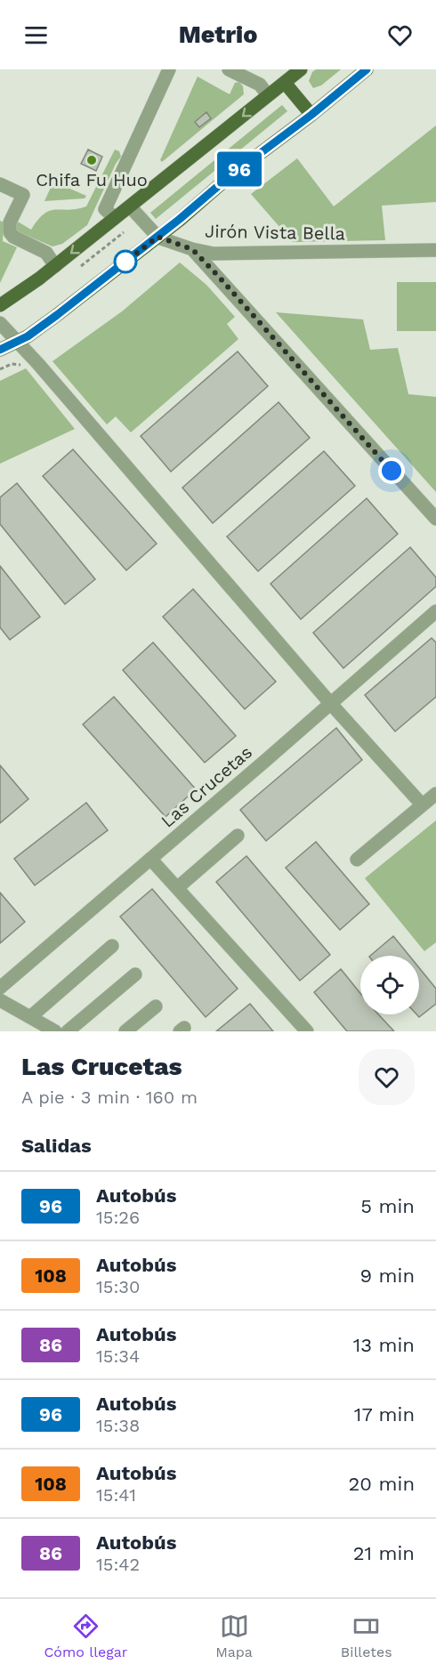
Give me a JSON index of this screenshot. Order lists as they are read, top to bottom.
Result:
{
  "streets": {
    "street": ["Jirón Vista Bella", "Las Crucetas"]
  },
  "places": ["Chifa Fu Huo"],
  "lines": ["bus line 96"],
  "page": {
    "header": "Metrio",
    "on_map": "96",
    "heading": [
      ["Las Crucetas", "A pie · 3 min · 160 m"],
      "Salidas"
    ],
    "list": [
      {
        "mark": "96",
        "name": "Autobús",
        "note": "15:26",
        "value": "5 min"
      },
      {
        "mark": "108",
        "name": "Autobús",
        "note": "15:30",
        "value": "9 min"
      },
      {
        "mark": "86",
        "name": "Autobús",
        "note": "15:34",
        "value": "13 min"
      },
      {
        "mark": "96",
        "name": "Autobús",
        "note": "15:38",
        "value": "17 min"
      },
      {
        "mark": "108",
        "name": "Autobús",
        "note": "15:41",
        "value": "20 min"
      },
      {
        "mark": "86",
        "name": "Autobús",
        "note": "15:42",
        "value": "21 min"
      }
    ],
    "tabs": ["Cómo llegar", "Mapa", "Billetes"]
  }
}
